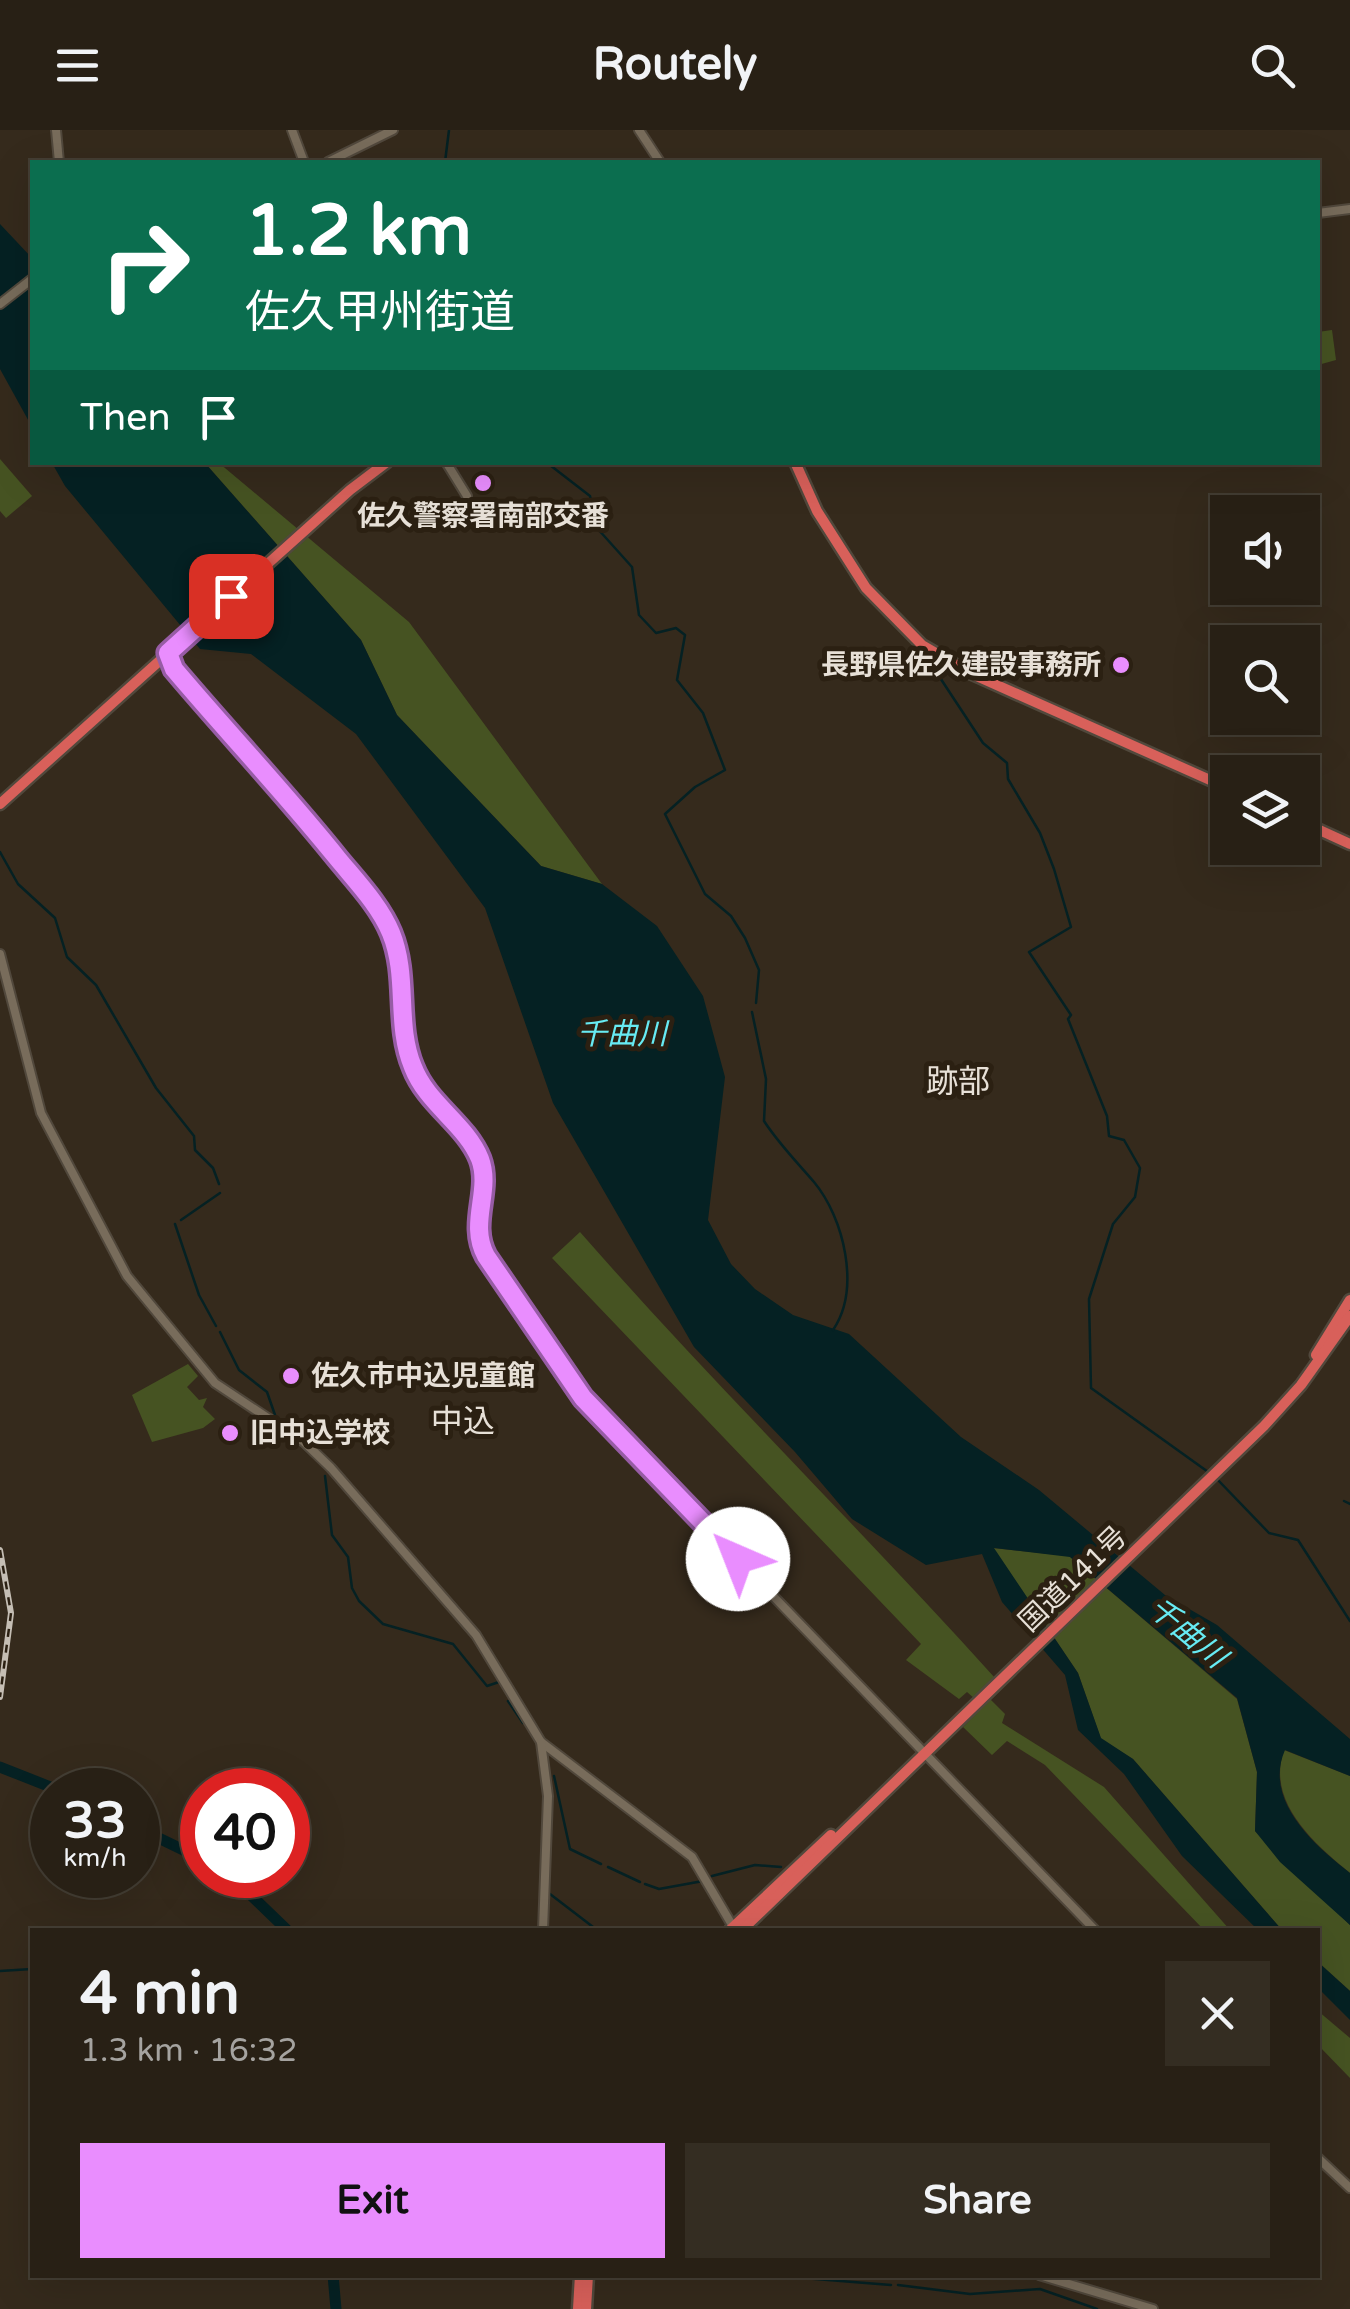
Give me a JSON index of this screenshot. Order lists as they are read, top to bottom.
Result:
{
  "streets": {
    "highway": ["国道141号"]
  },
  "districts": ["跡部", "中込"],
  "water": ["千曲川"],
  "places": [
    "佐久警察署南部交番",
    "長野県佐久建設事務所",
    "佐久市中込児童館",
    "旧中込学校"
  ],
  "page": {
    "header": "Routely",
    "turn": ["1.2 km", "佐久甲州街道"],
    "then": "Then",
    "speed": "33 km/h",
    "limit": "40",
    "heading": ["4 min", "1.3 km · 16:32"],
    "buttons": ["Exit", "Share"]
  }
}
